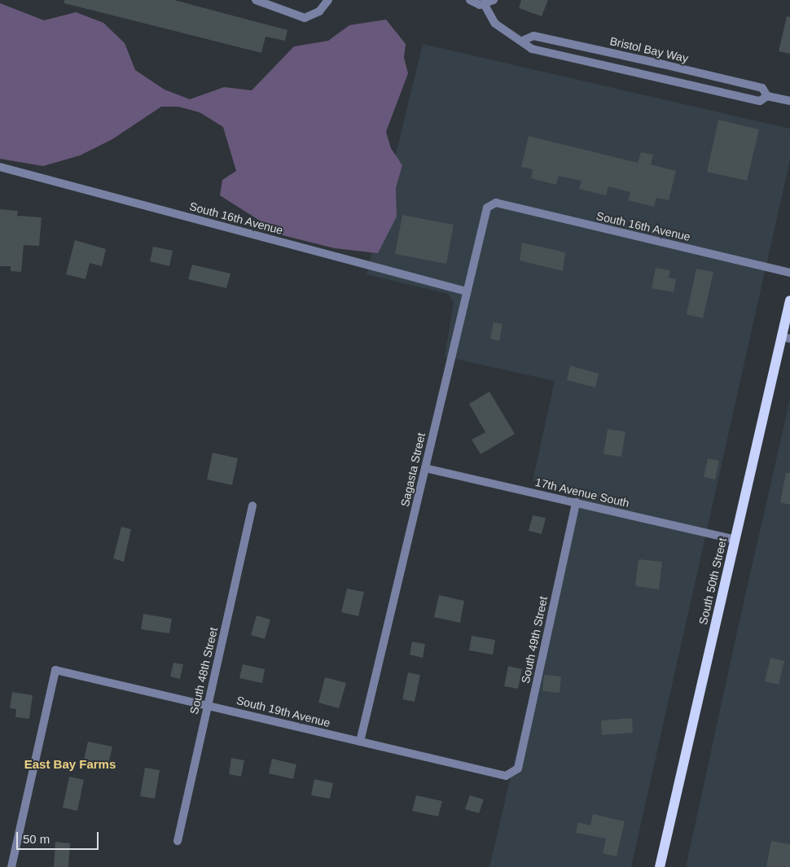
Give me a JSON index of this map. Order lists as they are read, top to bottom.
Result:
{
  "streets": {
    "main road": ["South 50th Street"],
    "street": [
      "Bristol Bay Way",
      "South 16th Avenue",
      "Sagasta Street",
      "17th Avenue South",
      "South 49th Street",
      "South 48th Street",
      "South 19th Avenue"
    ]
  },
  "crossings": [
    ["South 16th Avenue", "Sagasta Street"],
    ["Sagasta Street", "17th Avenue South"],
    ["Sagasta Street", "South 19th Avenue"],
    ["17th Avenue South", "South 50th Street"],
    ["17th Avenue South", "South 49th Street"],
    ["South 49th Street", "South 19th Avenue"],
    ["South 48th Street", "South 19th Avenue"]
  ],
  "districts": ["East Bay Farms"],
  "scale_bar": "50 m"
}
